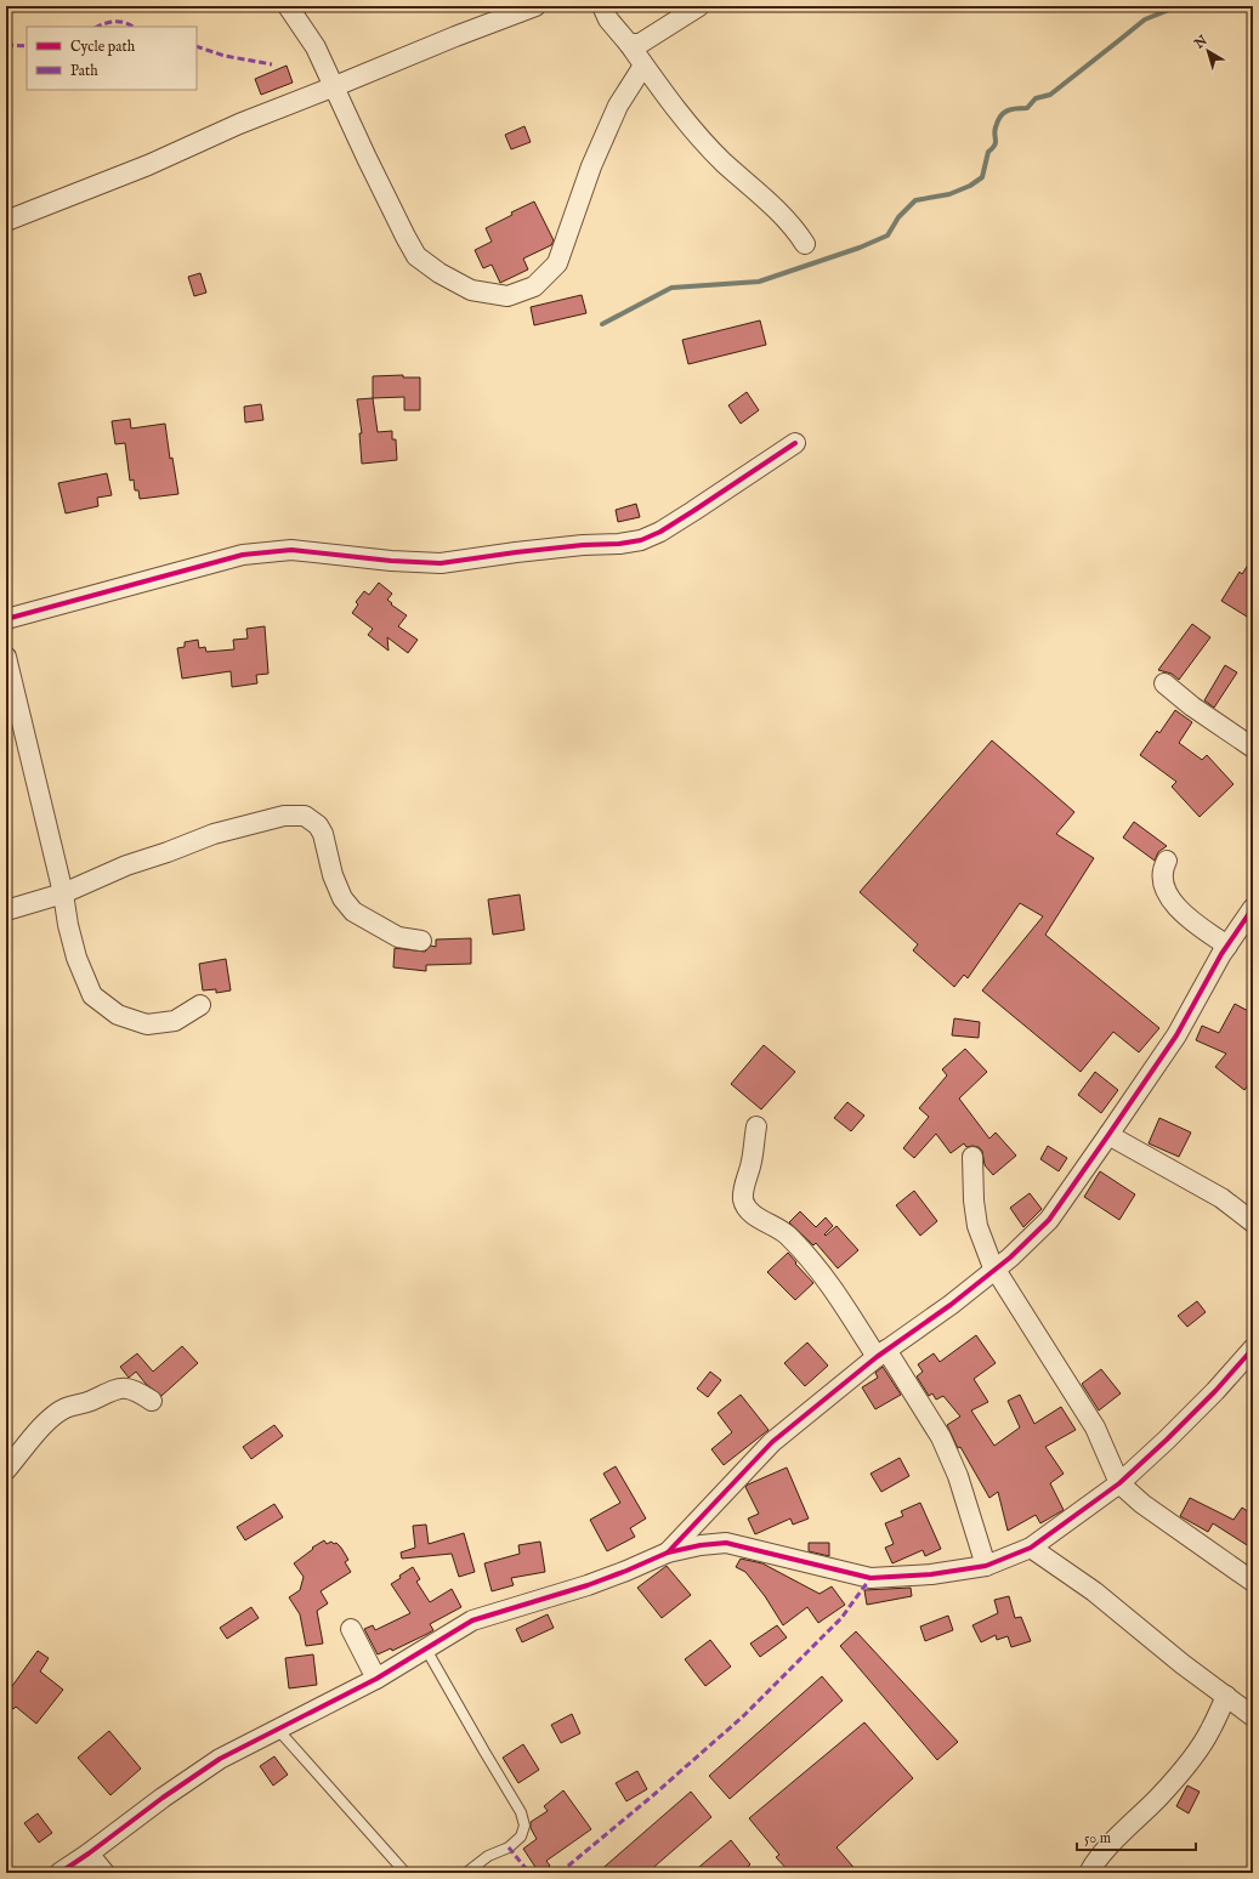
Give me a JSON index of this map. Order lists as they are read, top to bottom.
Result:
{
  "legend": ["Cycle path", "Path"],
  "scale_bar": "50 m",
  "north": "top left"
}
